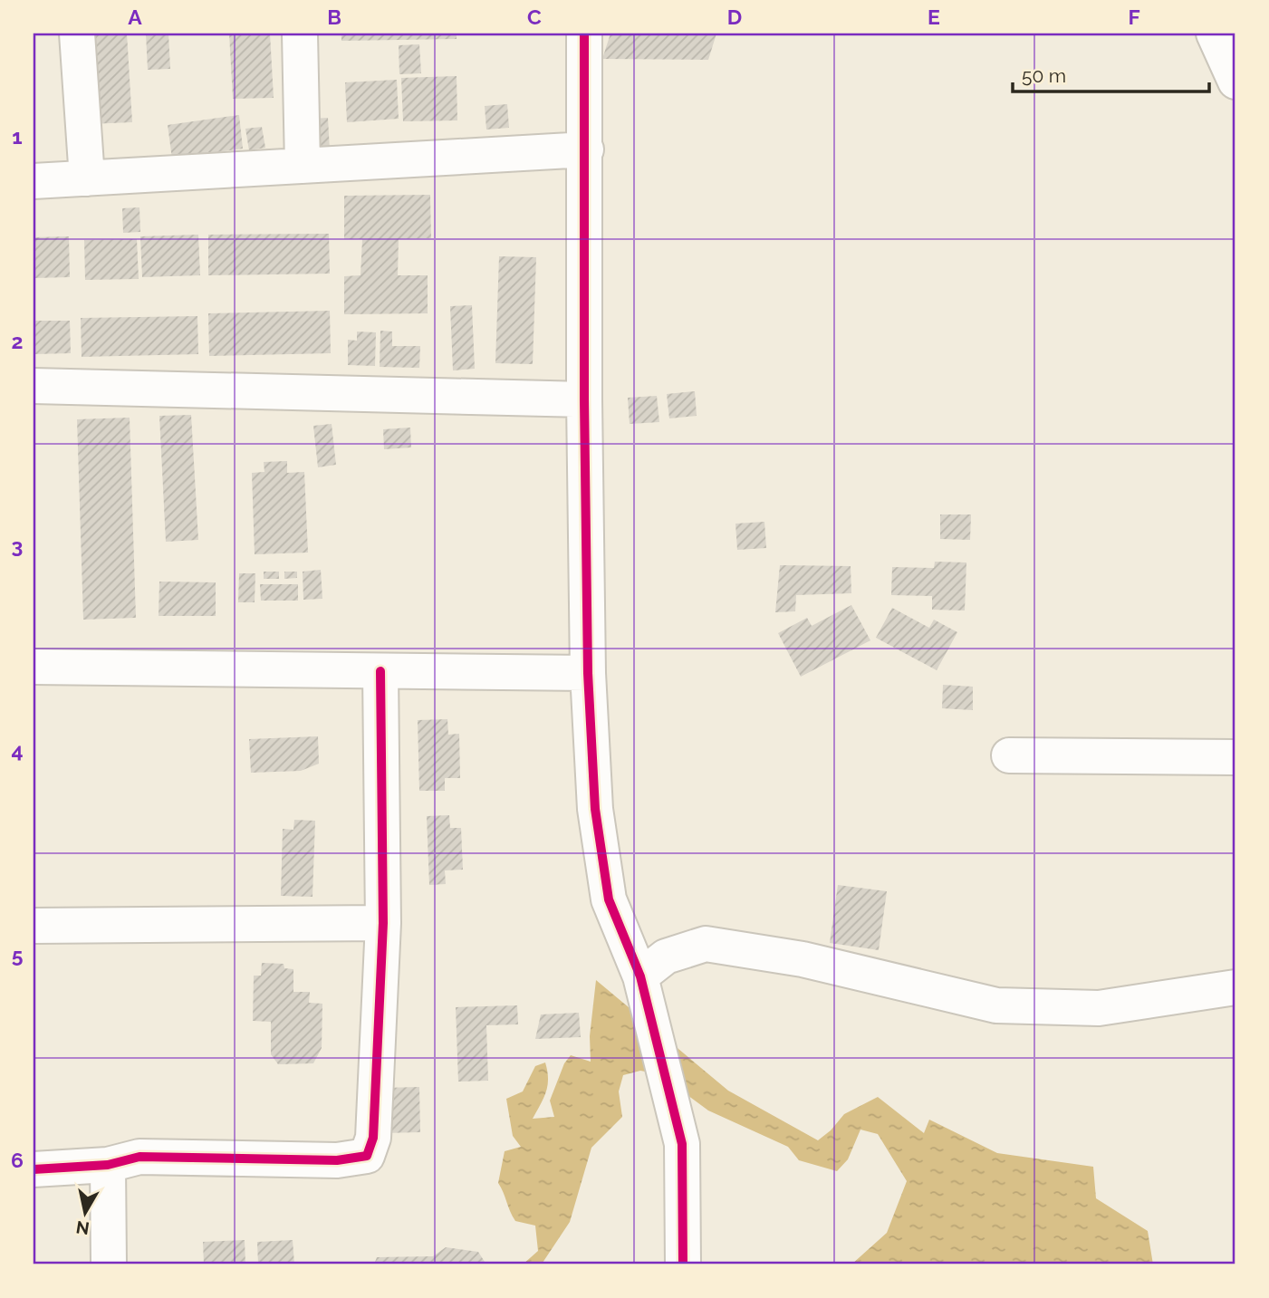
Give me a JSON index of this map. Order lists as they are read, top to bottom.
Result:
{
  "scale_bar": "50 m",
  "north": "bottom",
  "grid": {
    "columns": [
      "A",
      "B",
      "C",
      "D",
      "E",
      "F"
    ],
    "rows": [
      "1",
      "2",
      "3",
      "4",
      "5",
      "6"
    ]
  }
}
